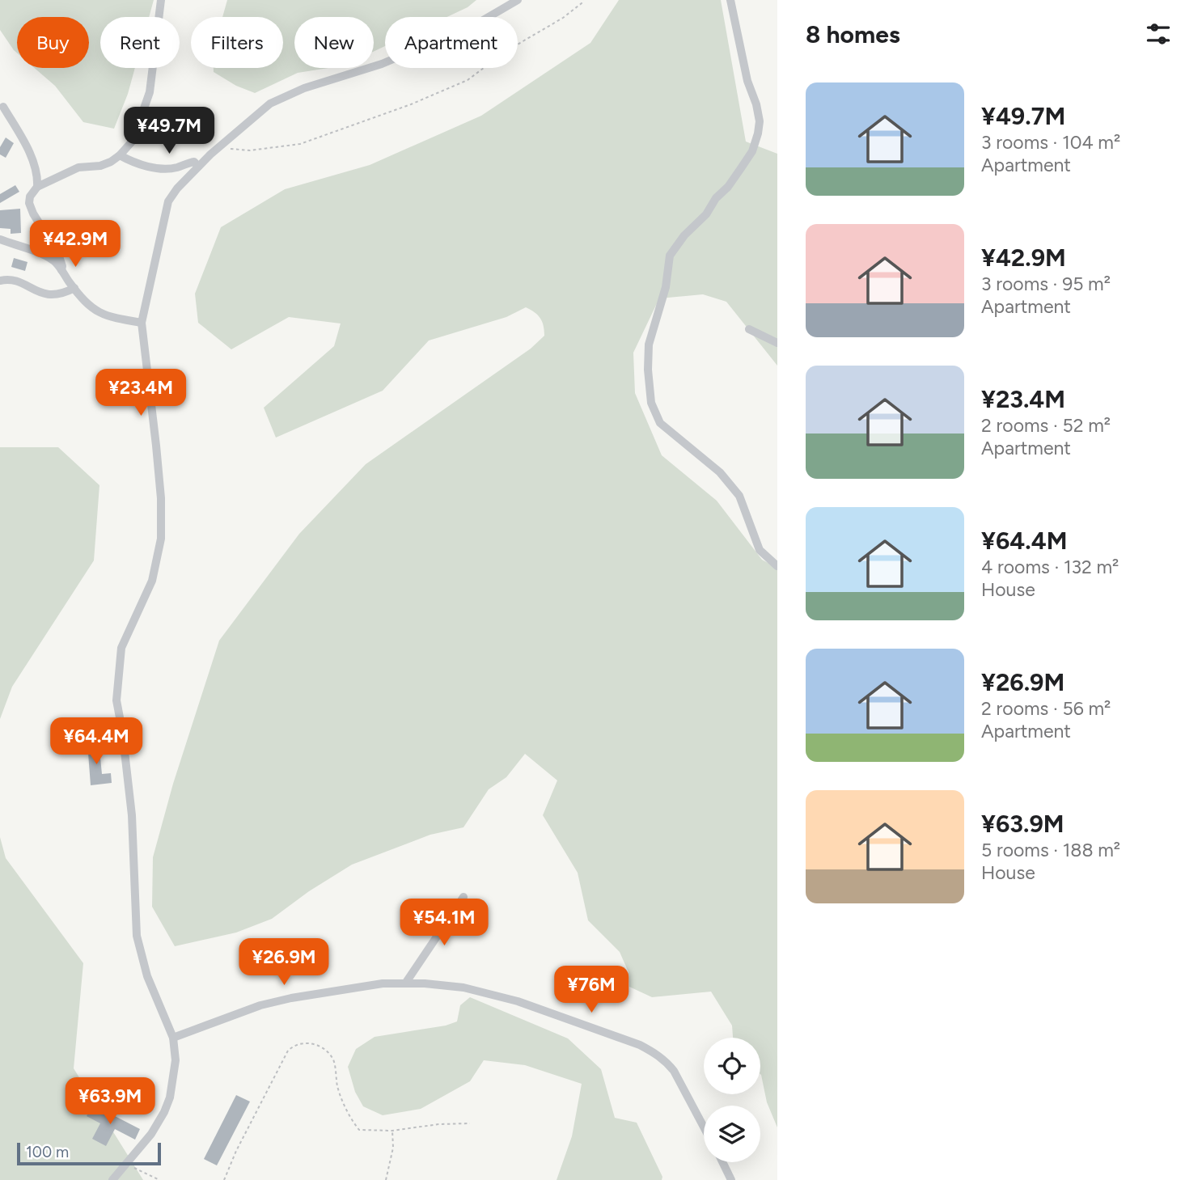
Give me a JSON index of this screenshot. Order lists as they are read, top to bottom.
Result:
{
  "scale_bar": "100 m",
  "page": {
    "heading": "8 homes",
    "chip": [
      "Buy",
      "Rent",
      "Filters",
      "New",
      "Apartment"
    ],
    "list": [
      {
        "name": "¥49.7M",
        "note": "3 rooms · 104 m² · Apartment"
      },
      {
        "name": "¥42.9M",
        "note": "3 rooms · 95 m² · Apartment"
      },
      {
        "name": "¥23.4M",
        "note": "2 rooms · 52 m² · Apartment"
      },
      {
        "name": "¥64.4M",
        "note": "4 rooms · 132 m² · House"
      },
      {
        "name": "¥26.9M",
        "note": "2 rooms · 56 m² · Apartment"
      },
      {
        "name": "¥63.9M",
        "note": "5 rooms · 188 m² · House"
      }
    ],
    "price": [
      "¥49.7M",
      "¥42.9M",
      "¥23.4M",
      "¥64.4M",
      "¥54.1M",
      "¥26.9M",
      "¥76M",
      "¥63.9M"
    ],
    "scale": "100 m"
  }
}
